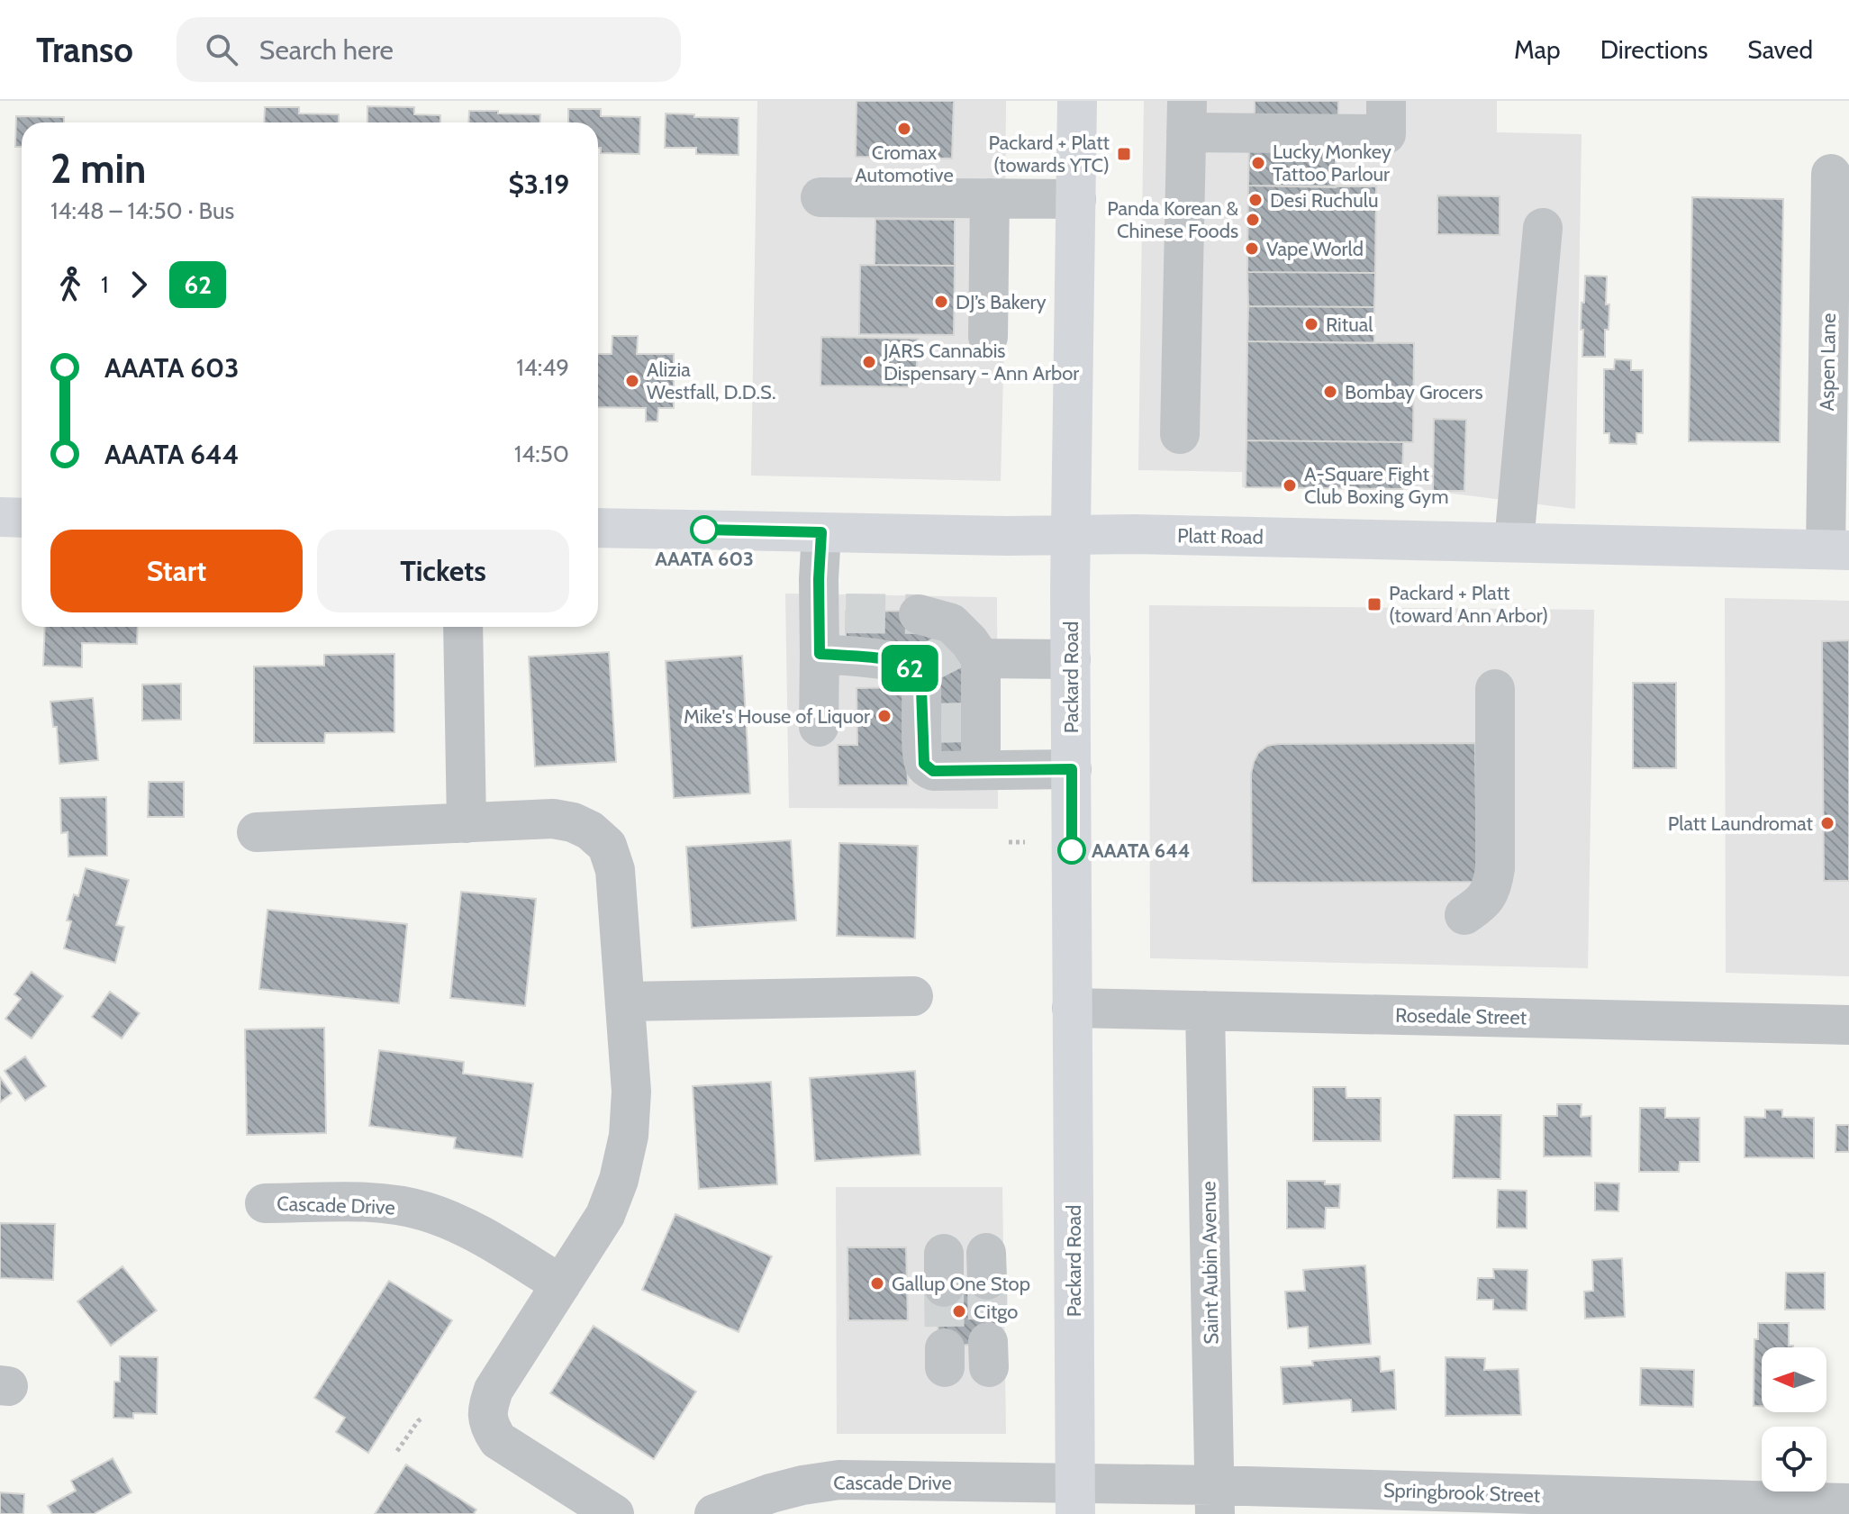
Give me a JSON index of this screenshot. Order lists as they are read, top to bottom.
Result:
{
  "streets": {
    "main road": ["Platt Road", "Packard Road"],
    "street": [
      "Aspen Lane",
      "Rosedale Street",
      "Cascade Drive",
      "Saint Aubin Avenue",
      "Springbrook Street"
    ]
  },
  "crossings": [
    ["Aspen Lane", "Platt Road"],
    ["Platt Road", "Packard Road"],
    ["Packard Road", "Rosedale Street"],
    ["Packard Road", "Cascade Drive"],
    ["Packard Road", "Springbrook Street"],
    ["Rosedale Street", "Saint Aubin Avenue"],
    ["Cascade Drive", "Springbrook Street"],
    ["Saint Aubin Avenue", "Springbrook Street"]
  ],
  "places": {
    "other": [
      "Cromax Automotive",
      "Lucky Monkey Tattoo Parlour",
      "Desi Ruchulu",
      "Panda Korean & Chinese Foods",
      "Vape World",
      "DJ’s Bakery",
      "Ritual",
      "JARS Cannabis Dispensary - Ann Arbor",
      "Alizia Westfall, D.D.S.",
      "Bombay Grocers",
      "A-Square Fight Club Boxing Gym",
      "AAATA 603",
      "Mike's House of Liquor",
      "Platt Laundromat",
      "AAATA 644",
      "Gallup One Stop",
      "Citgo"
    ],
    "transit": ["Packard + Platt (towards YTC)", "Packard + Platt (toward Ann Arbor)"]
  },
  "lines": ["bus line 62"],
  "north": "left",
  "page": {
    "header": "Transo",
    "search": "Search here",
    "nav": ["Map", "Directions", "Saved"],
    "on_map": "62",
    "heading": ["2 min", "14:48 – 14:50 · Bus", "$3.19"],
    "legs": ["1", "62"],
    "list": [
      {
        "name": "AAATA 603",
        "value": "14:49"
      },
      {
        "name": "AAATA 644",
        "value": "14:50"
      }
    ],
    "buttons": ["Start", "Tickets"]
  }
}
